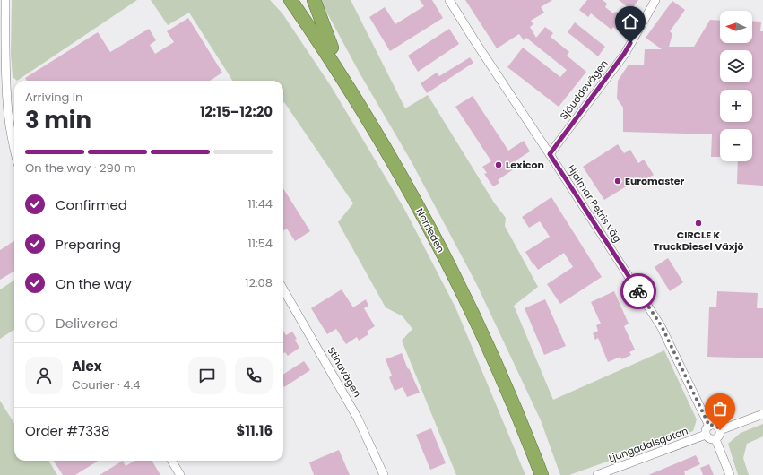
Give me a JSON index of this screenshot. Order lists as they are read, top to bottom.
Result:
{
  "streets": {
    "highway": ["Norrleden"],
    "street": [
      "Sjöuddevägen",
      "Hjalmar Petris väg",
      "Stinavägen",
      "Ljungadalsgatan"
    ]
  },
  "crossings": [
    ["Sjöuddevägen", "Hjalmar Petris väg"],
    ["Hjalmar Petris väg", "Ljungadalsgatan"]
  ],
  "places": ["Lexicon", "Euromaster", "CIRCLE K TruckDiesel Växjö"],
  "north": "left",
  "page": {
    "map_buttons": ["+", "−"],
    "heading": ["3 min", "Arriving in", "12:15–12:20"],
    "panel": [
      "Alex",
      "Courier · 4.4",
      "Order #7338",
      "$11.16"
    ],
    "bar": "On the way · 290 m",
    "list": [
      ["Confirmed", "11:44"],
      ["Preparing", "11:54"],
      ["On the way", "12:08"],
      "Delivered"
    ]
  }
}
